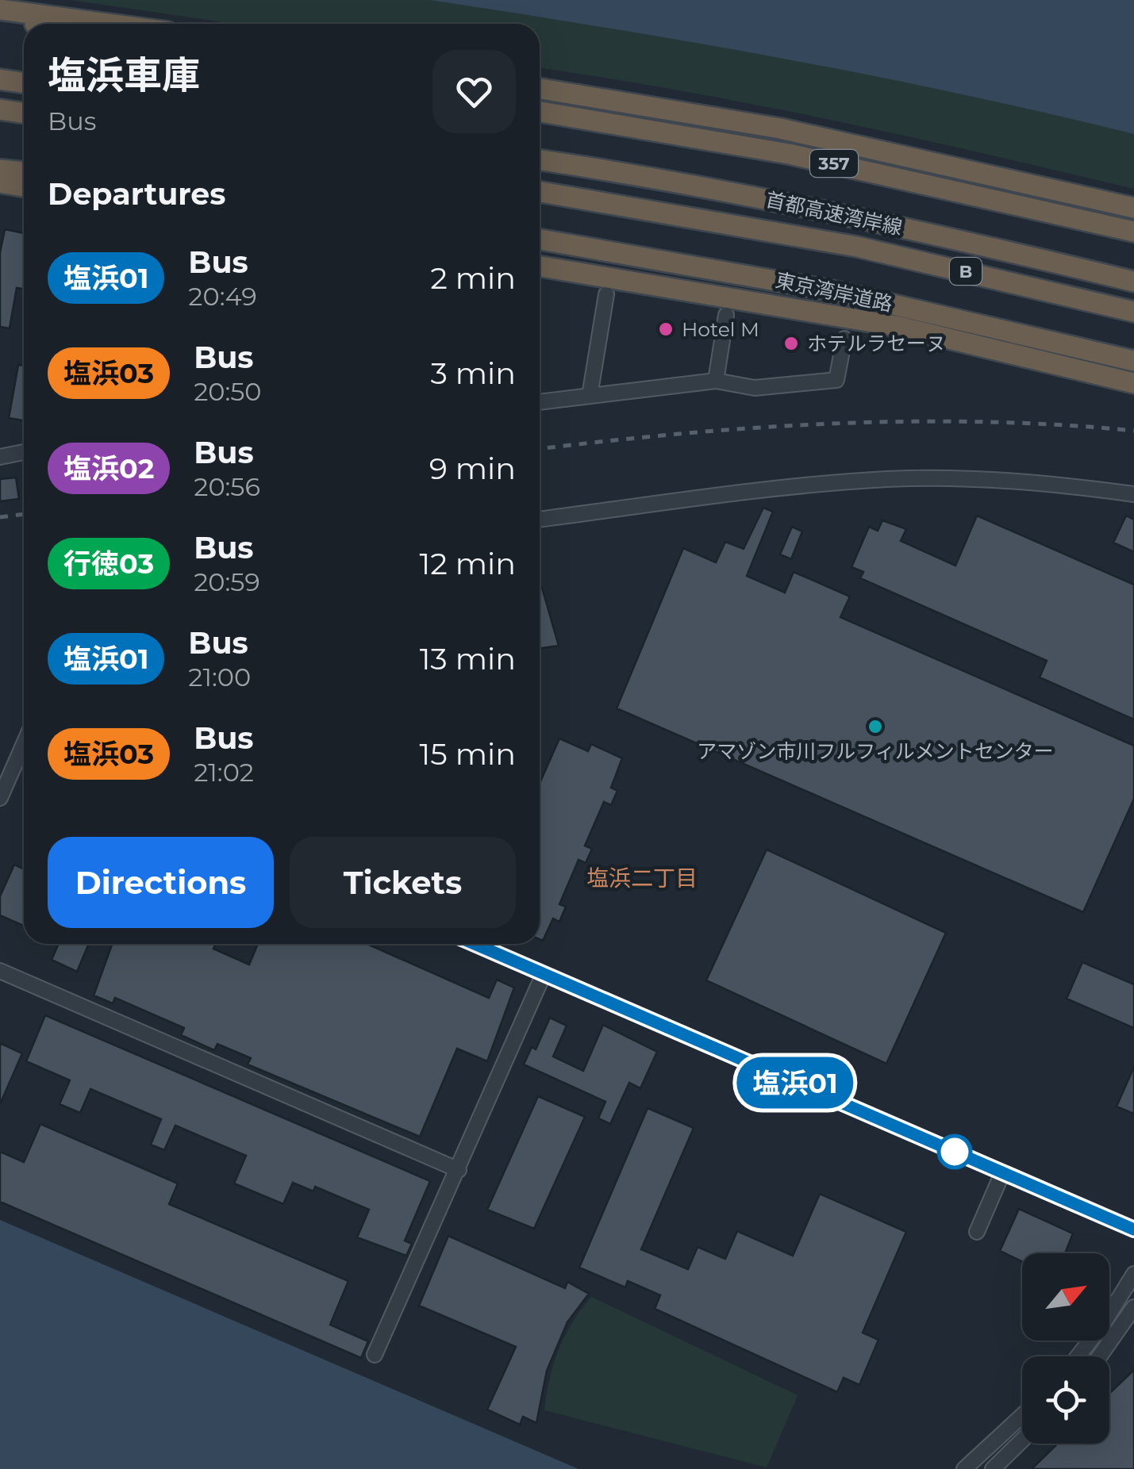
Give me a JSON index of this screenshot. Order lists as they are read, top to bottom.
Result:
{
  "streets": {
    "highway": [
      "357",
      "首都高速湾岸線",
      "B",
      "東京湾岸道路"
    ]
  },
  "districts": ["塩浜二丁目"],
  "places": ["Hotel M", "ホテルラセーヌ", "アマゾン市川フルフィルメントセンター"],
  "lines": ["bus line 塩浜01"],
  "north": "top right",
  "page": {
    "on_map": "塩浜01",
    "heading": [
      ["塩浜車庫", "Bus"],
      "Departures"
    ],
    "list": [
      {
        "mark": "塩浜01",
        "name": "Bus",
        "note": "20:49",
        "value": "2 min"
      },
      {
        "mark": "塩浜03",
        "name": "Bus",
        "note": "20:50",
        "value": "3 min"
      },
      {
        "mark": "塩浜02",
        "name": "Bus",
        "note": "20:56",
        "value": "9 min"
      },
      {
        "mark": "行徳03",
        "name": "Bus",
        "note": "20:59",
        "value": "12 min"
      },
      {
        "mark": "塩浜01",
        "name": "Bus",
        "note": "21:00",
        "value": "13 min"
      },
      {
        "mark": "塩浜03",
        "name": "Bus",
        "note": "21:02",
        "value": "15 min"
      }
    ],
    "buttons": ["Directions", "Tickets"]
  }
}
